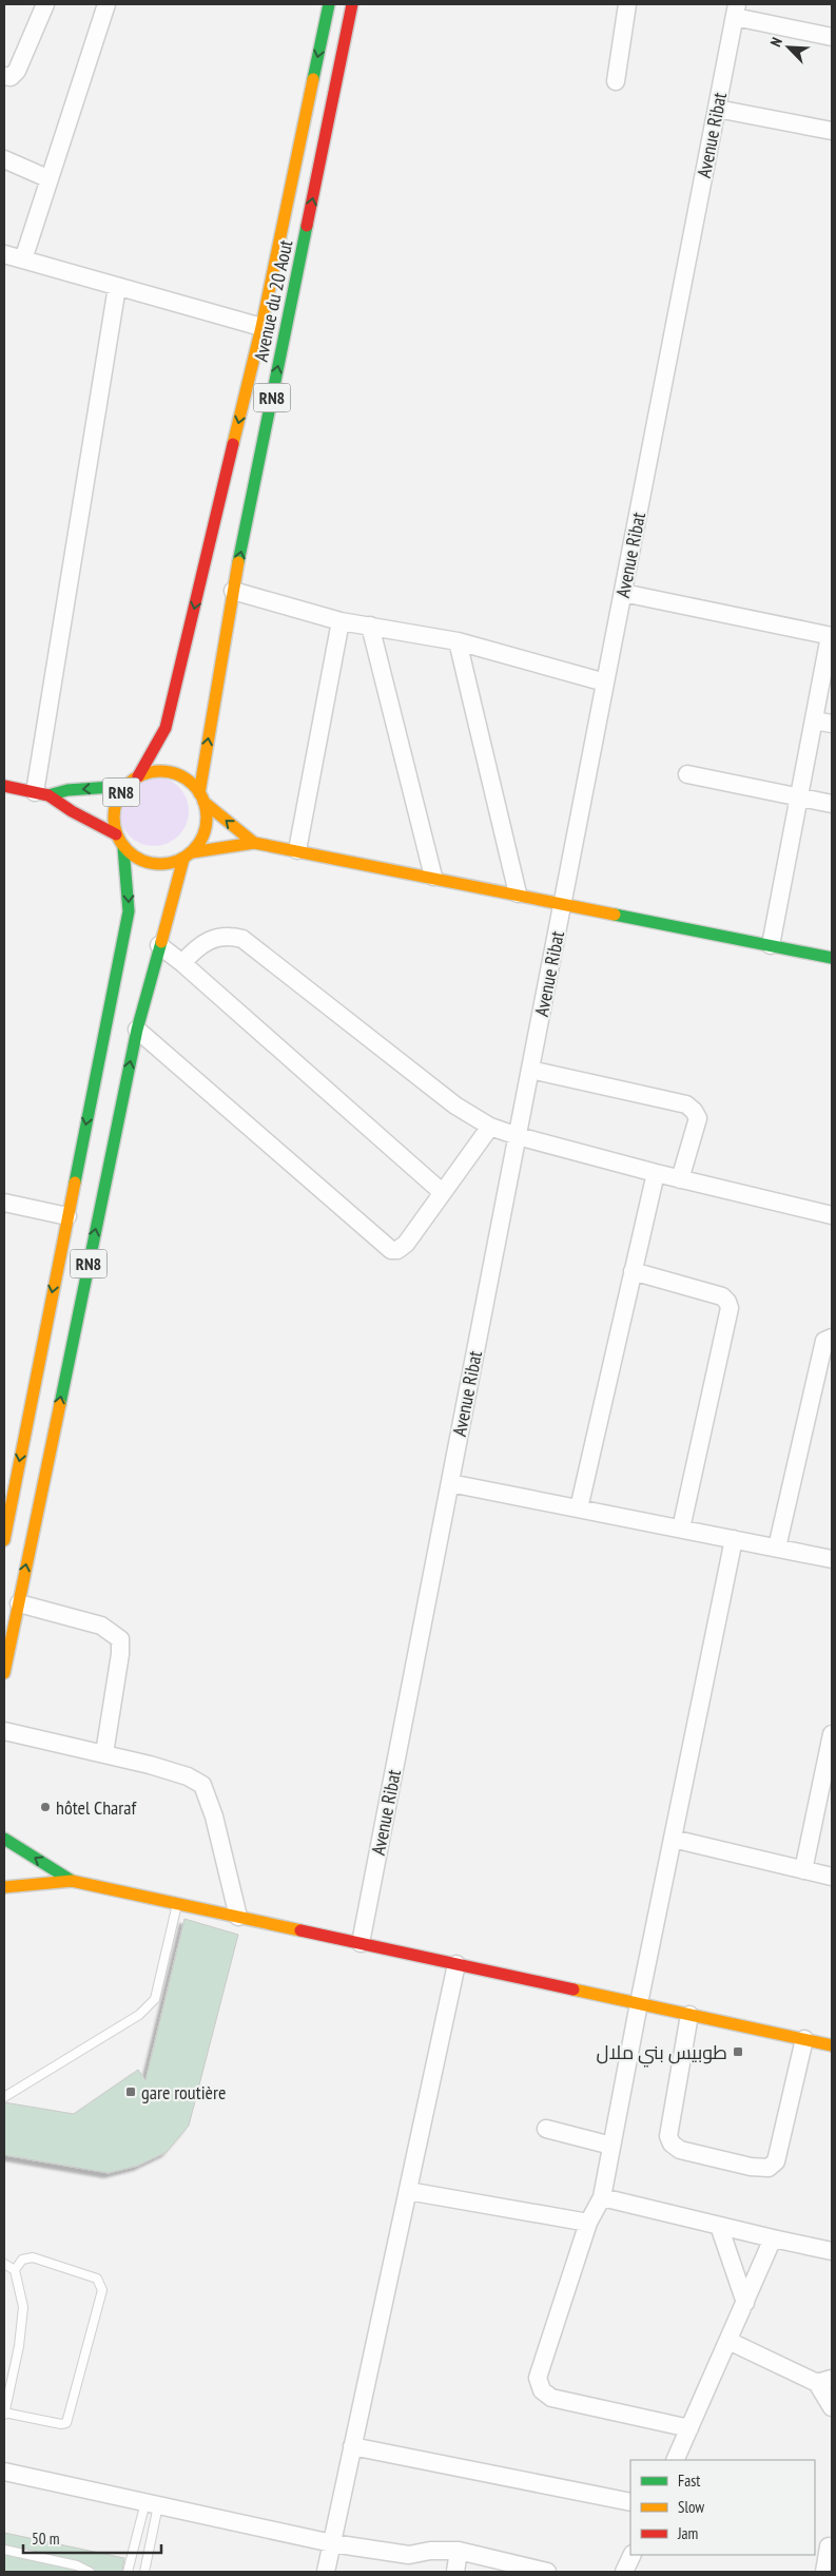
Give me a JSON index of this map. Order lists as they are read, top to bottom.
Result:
{
  "streets": {
    "main road": ["Avenue du 20 Aout", "RN8"],
    "street": ["Avenue Ribat"]
  },
  "crossings": [
    ["Avenue du 20 Aout", "RN8"]
  ],
  "places": {
    "other": ["hôtel Charaf"],
    "transit": ["طوبيس بني ملال", "gare routière"]
  },
  "legend": ["Fast", "Slow", "Jam"],
  "scale_bar": "50 m",
  "north": "top left"
}
